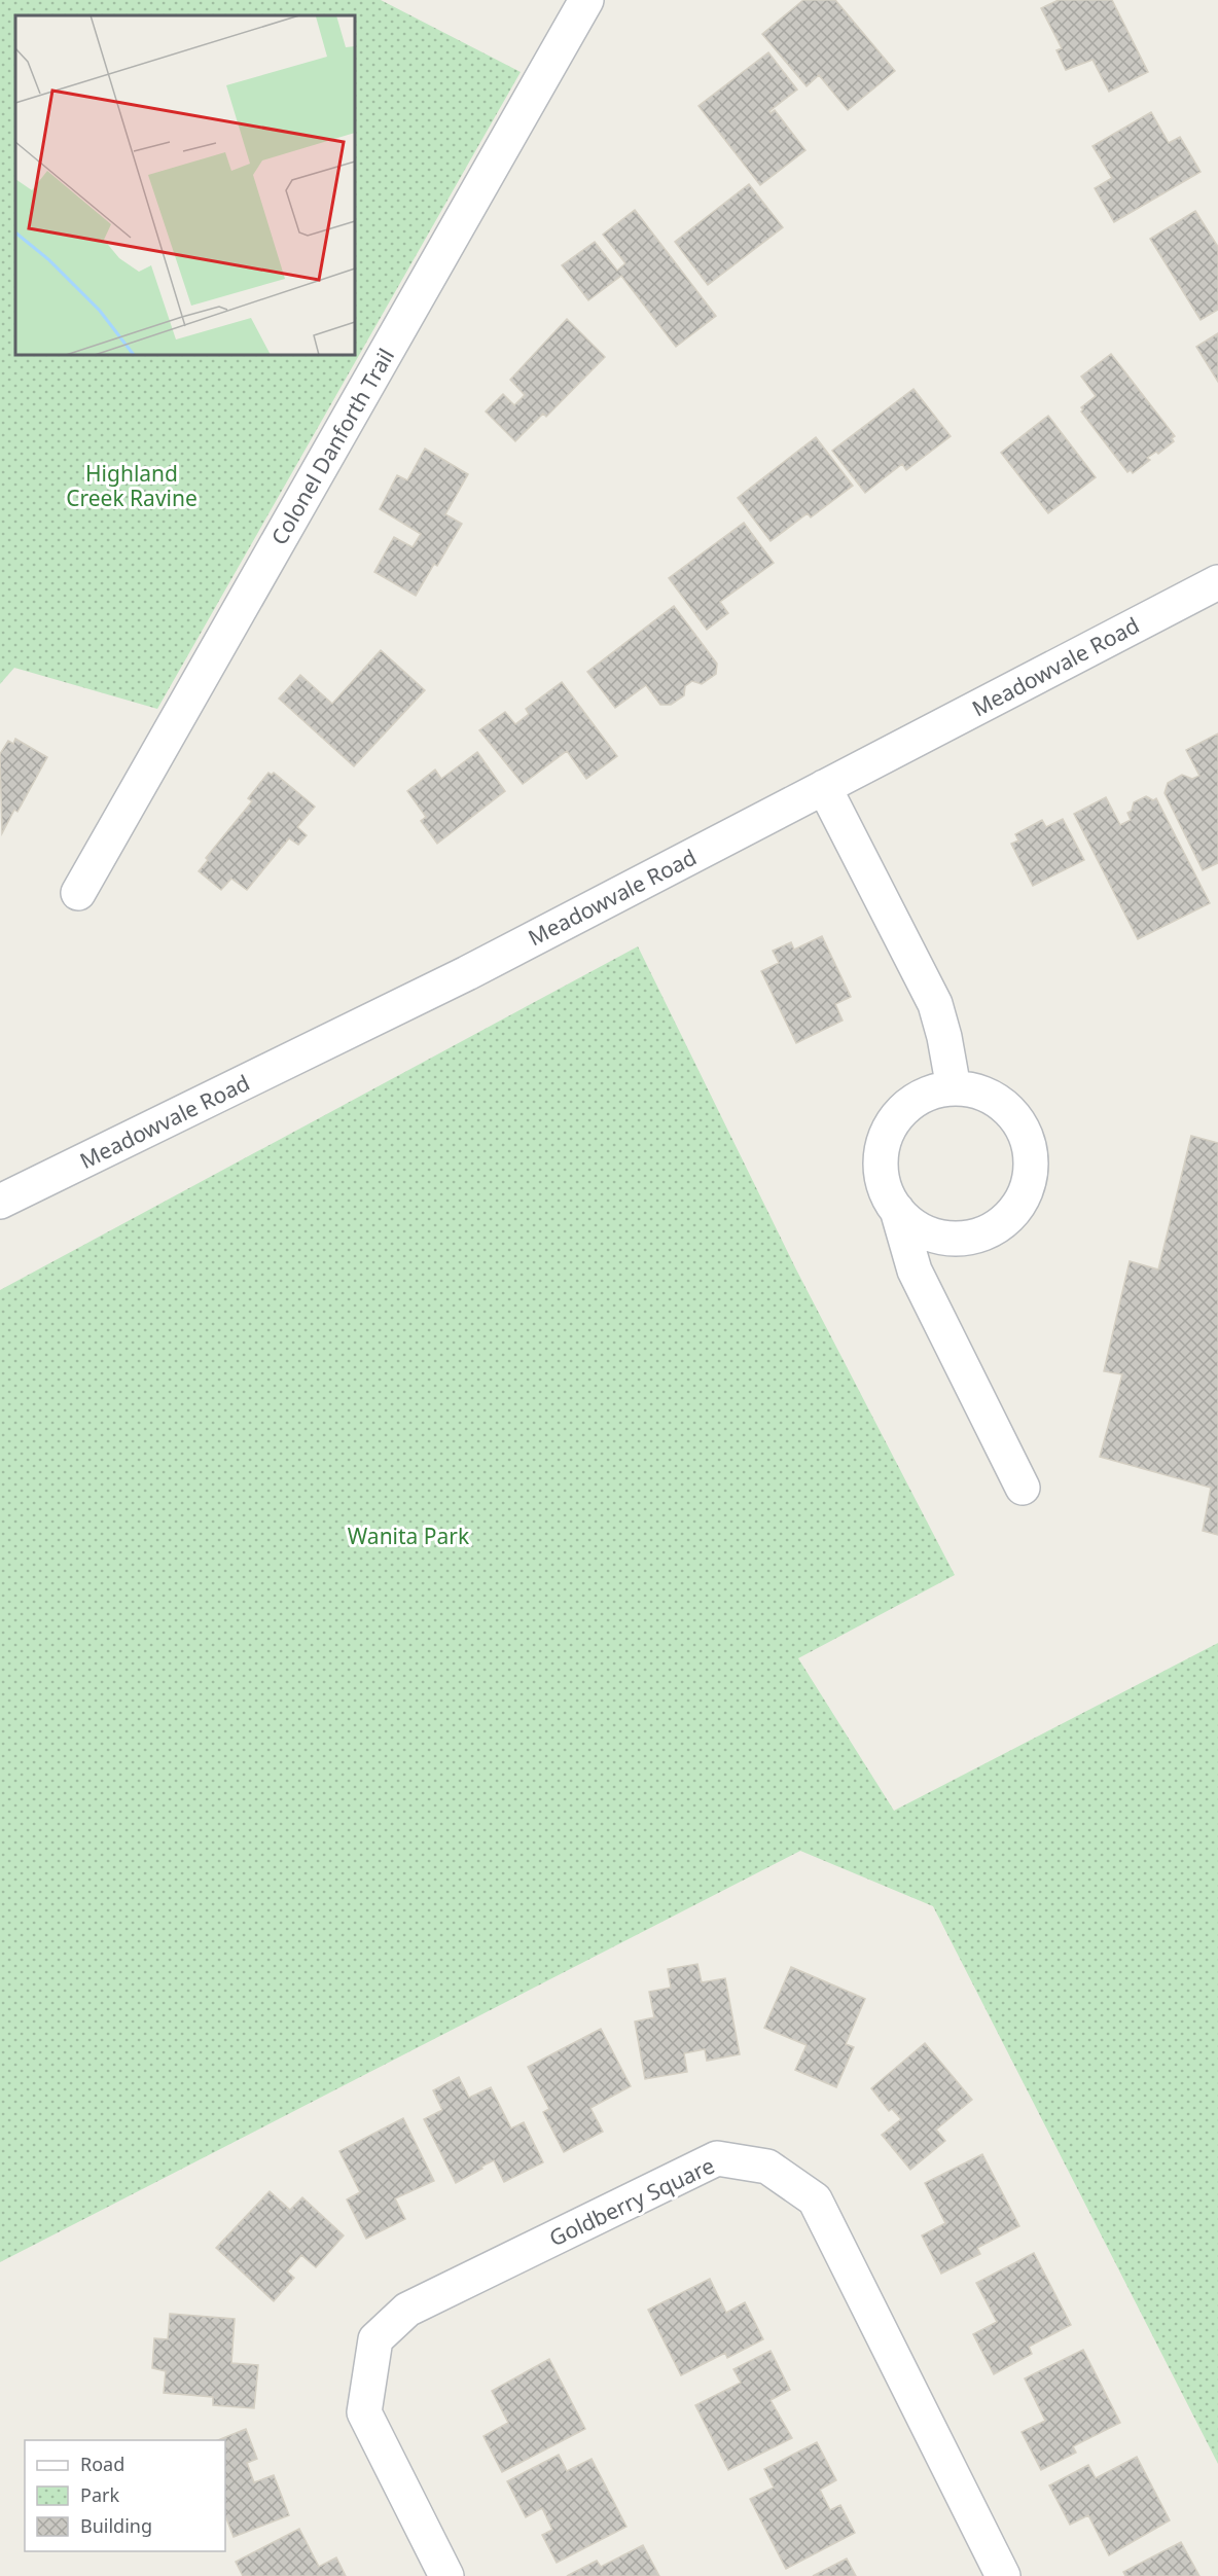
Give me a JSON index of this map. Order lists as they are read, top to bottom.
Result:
{
  "streets": {
    "street": ["Colonel Danforth Trail", "Meadowvale Road", "Goldberry Square"]
  },
  "parks": ["Highland Creek Ravine", "Wanita Park"],
  "legend": ["Road", "Park", "Building"]
}
